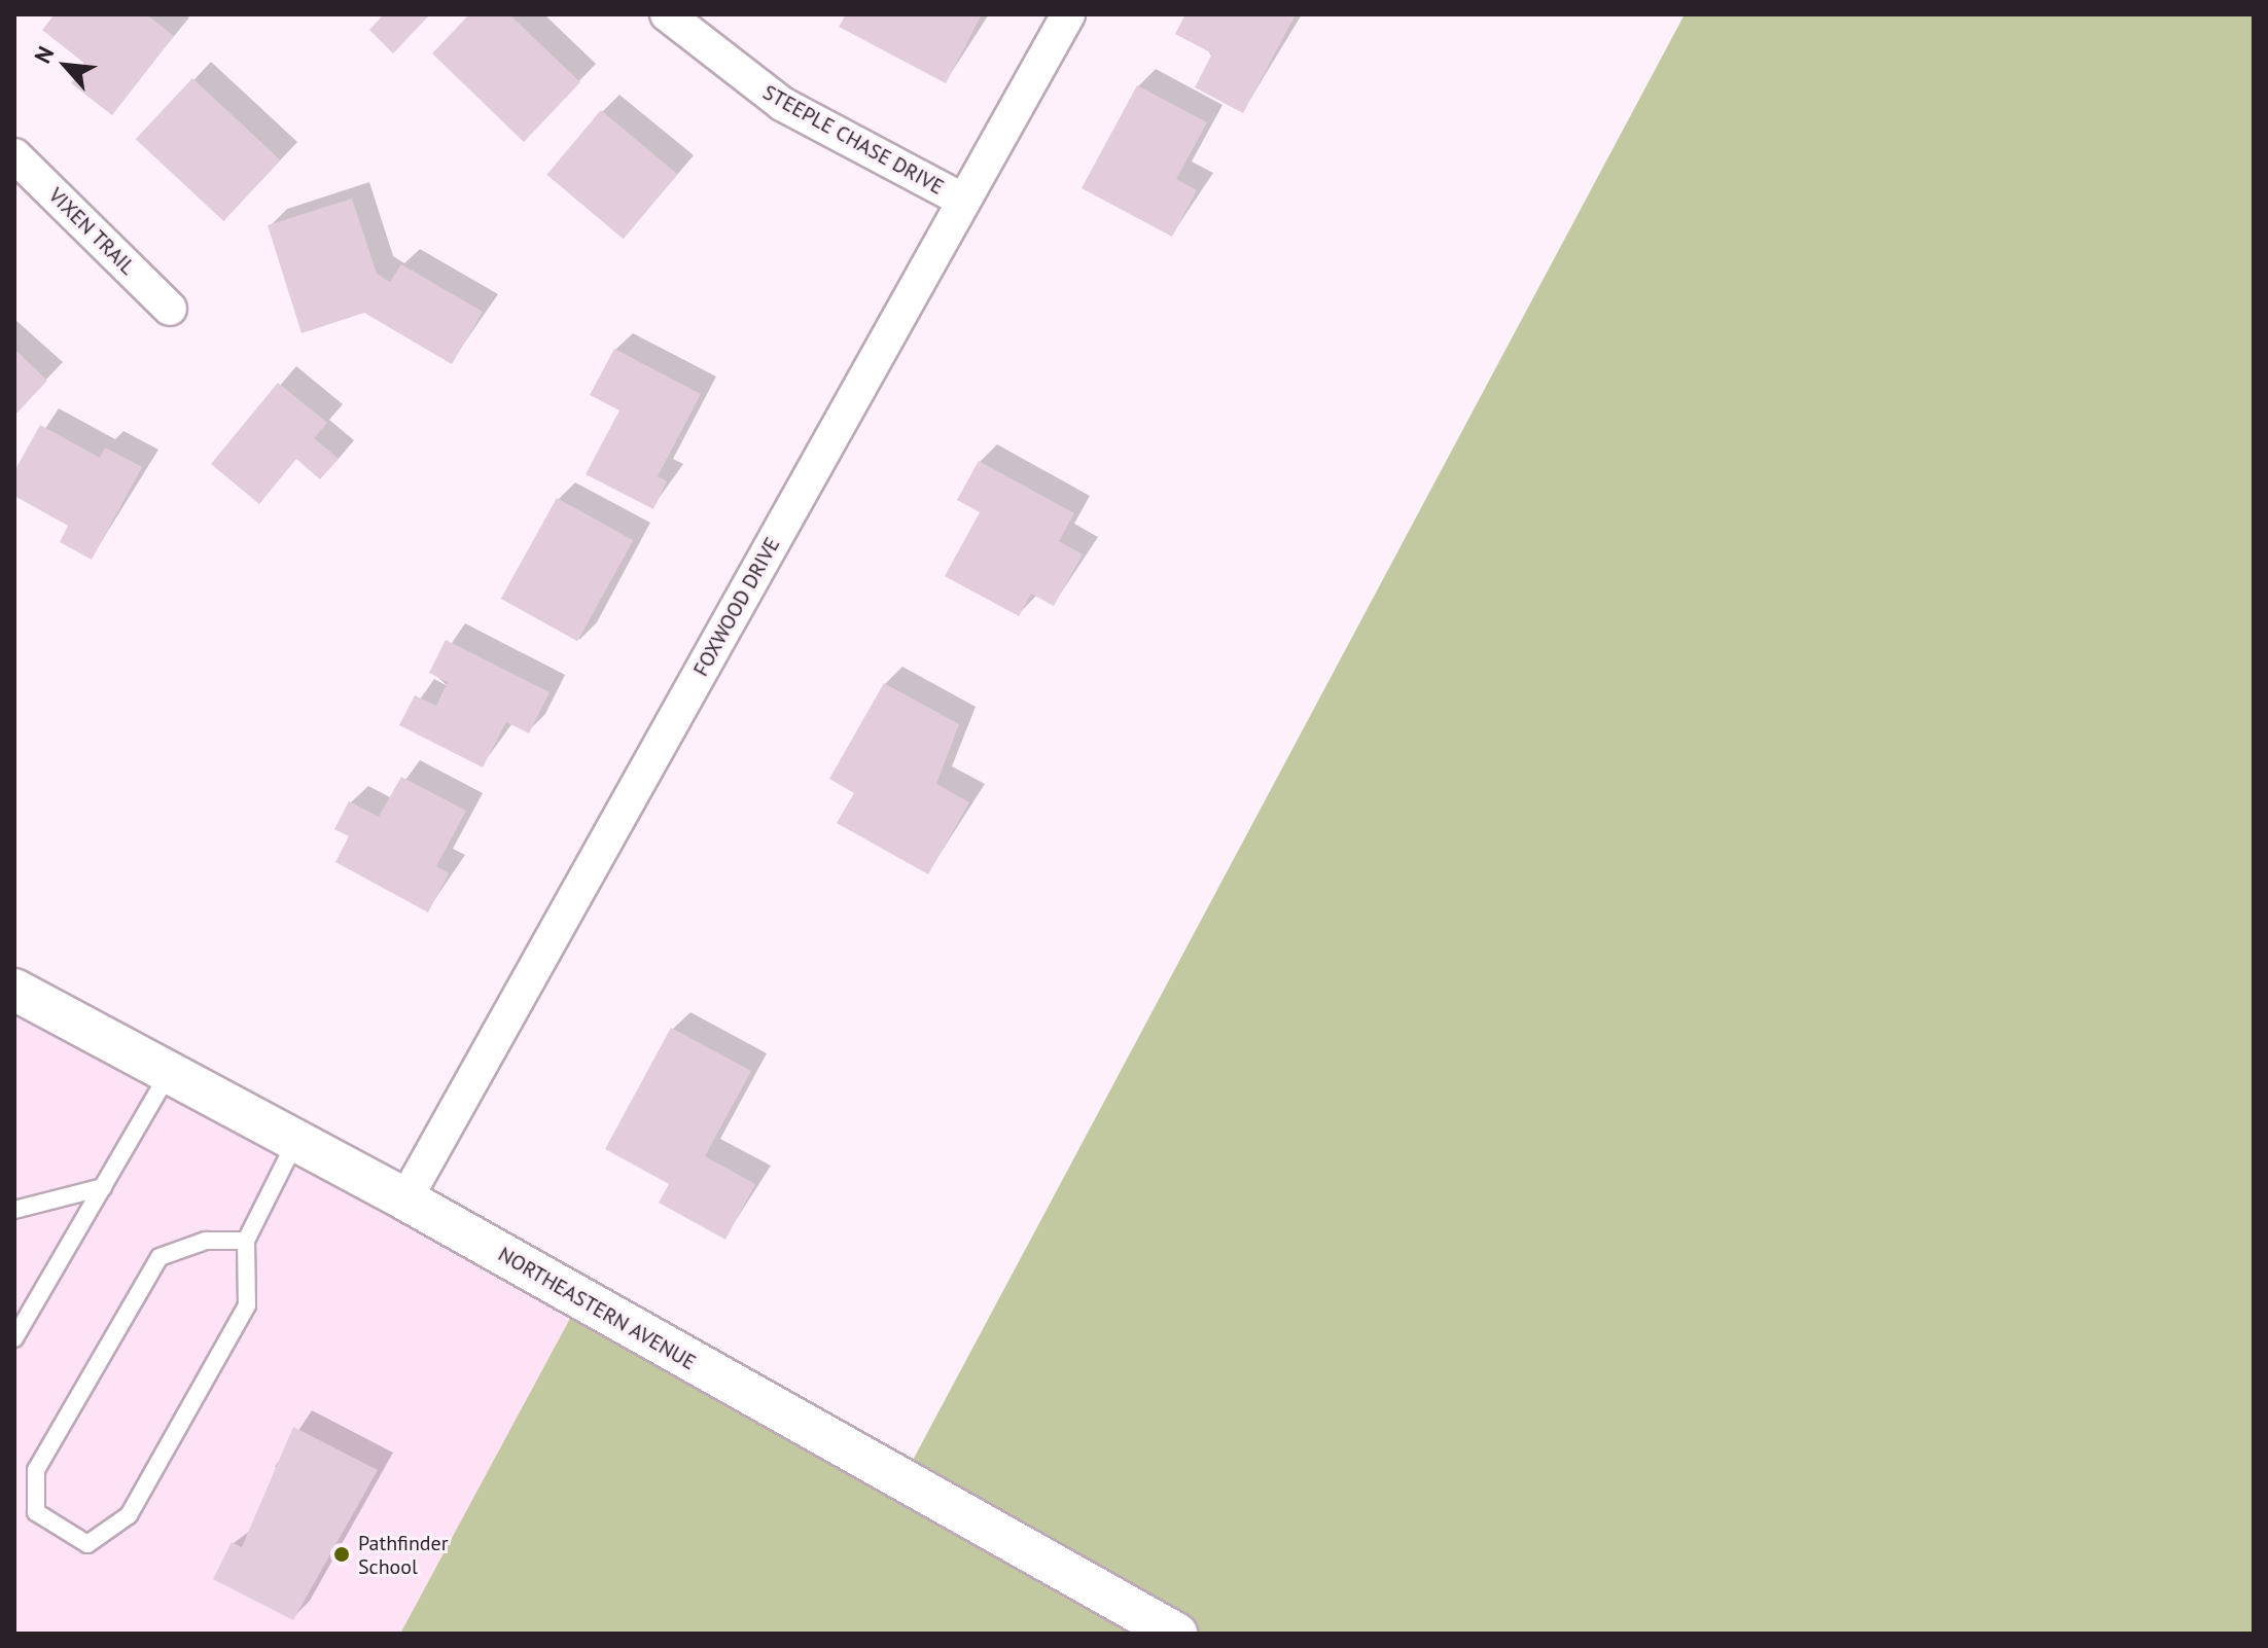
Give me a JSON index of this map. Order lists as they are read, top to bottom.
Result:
{
  "streets": {
    "street": [
      "STEEPLE CHASE DRIVE",
      "VIXEN TRAIL",
      "FOXWOOD DRIVE",
      "NORTHEASTERN AVENUE"
    ]
  },
  "crossings": [
    ["STEEPLE CHASE DRIVE", "FOXWOOD DRIVE"],
    ["FOXWOOD DRIVE", "NORTHEASTERN AVENUE"]
  ],
  "places": ["Pathfinder School"],
  "north": "top left"
}
